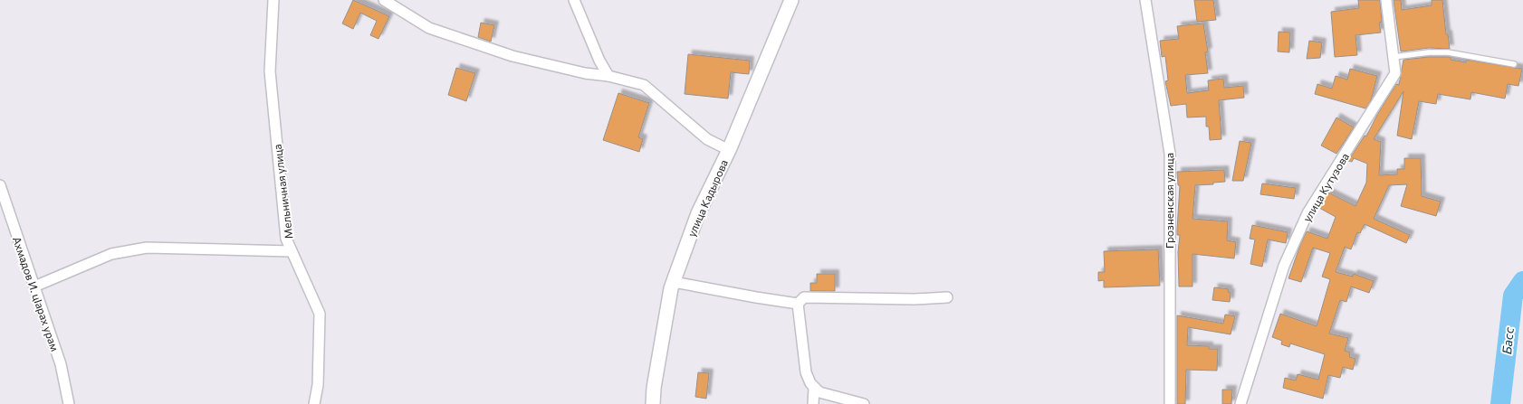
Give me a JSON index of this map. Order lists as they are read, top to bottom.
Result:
{
  "streets": {
    "street": [
      "улица Кутузова",
      "Мельничная улица",
      "улица Кадырова",
      "Грозненская улица",
      "Ахмадов И. цIарах урам"
    ]
  },
  "water": ["Басс"]
}
